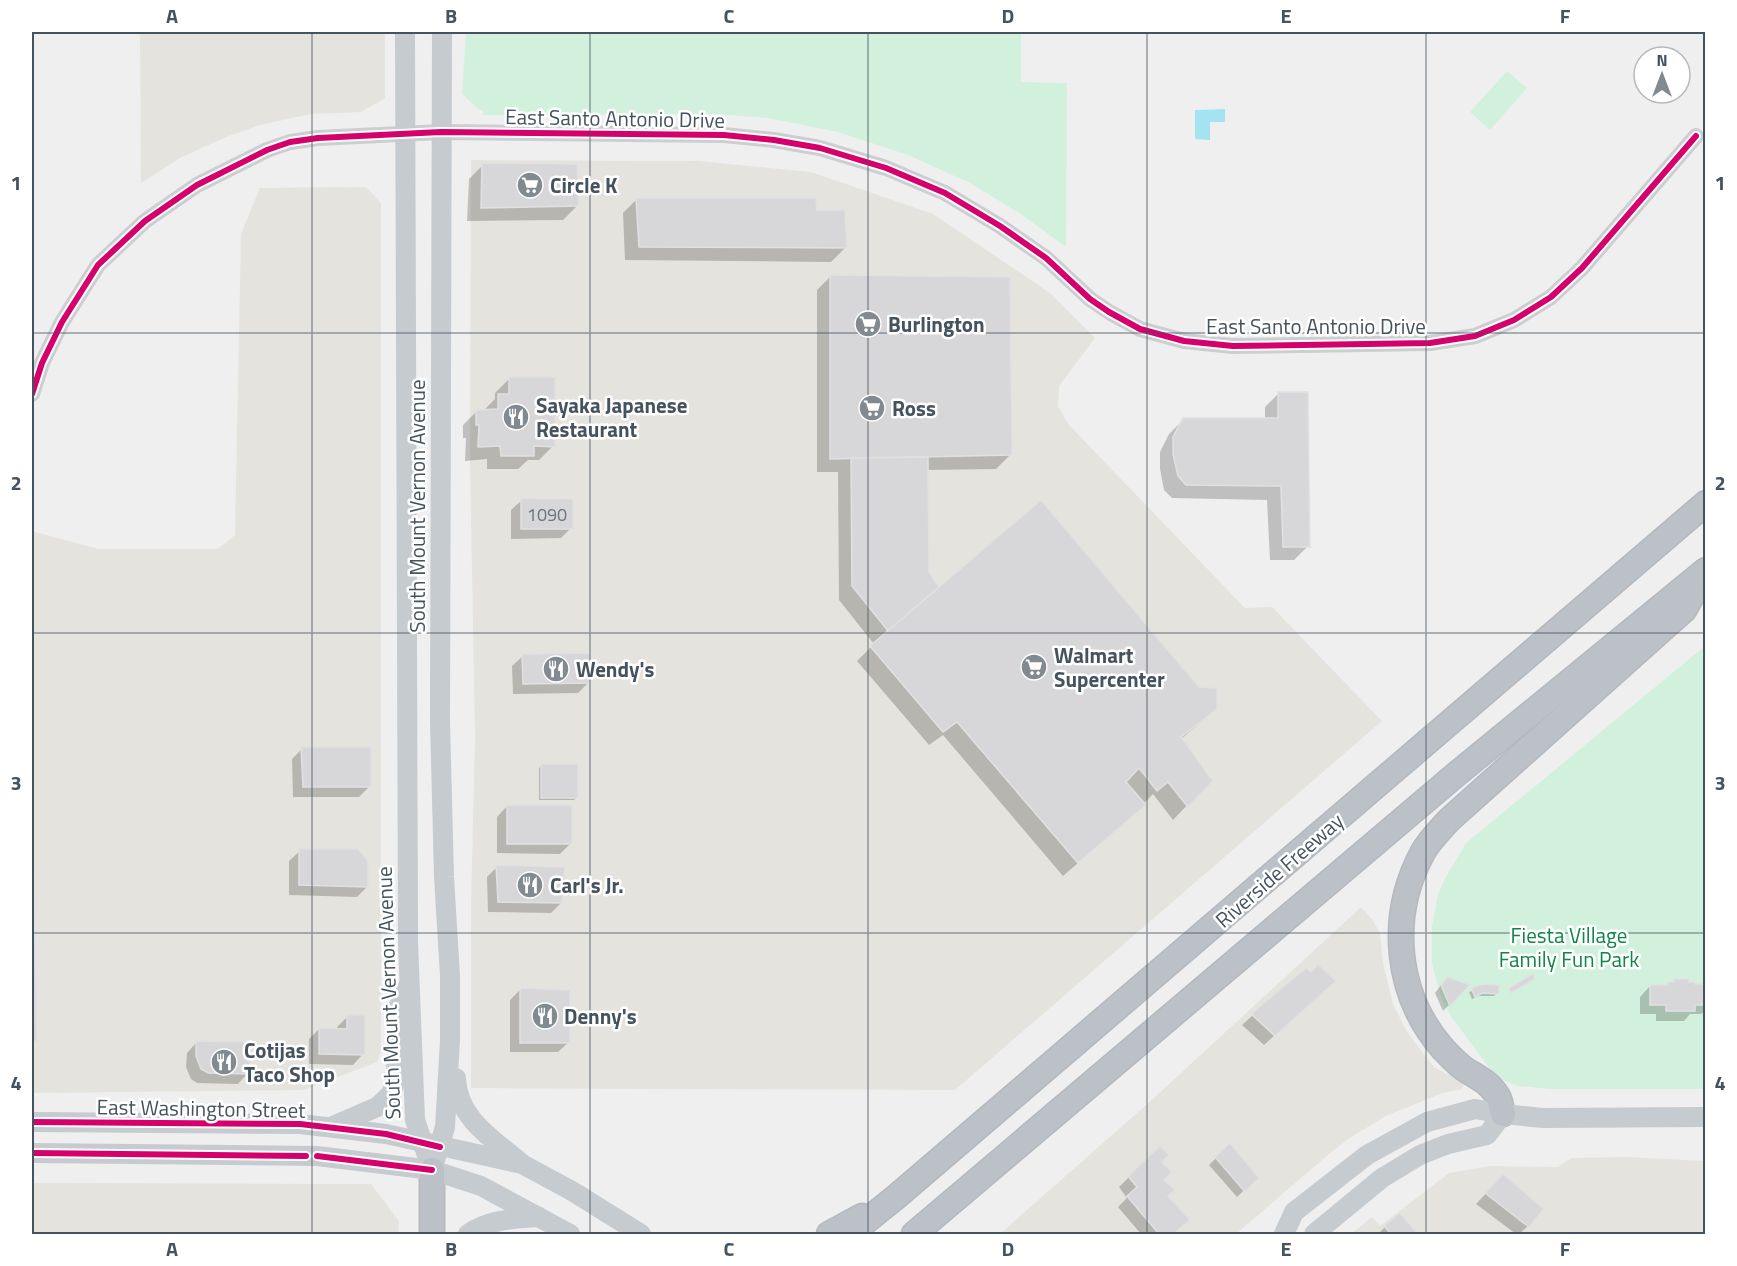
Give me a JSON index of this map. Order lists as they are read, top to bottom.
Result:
{
  "streets": {
    "highway": ["Riverside Freeway"],
    "main road": ["South Mount Vernon Avenue", "East Washington Street"],
    "street": ["East Santo Antonio Drive"]
  },
  "crossings": [
    ["East Santo Antonio Drive", "South Mount Vernon Avenue"],
    ["South Mount Vernon Avenue", "East Washington Street"]
  ],
  "parks": ["Fiesta Village Family Fun Park"],
  "places": {
    "supermarket": [
      "Circle K",
      "Burlington",
      "Ross",
      "Walmart Supercenter"
    ],
    "restaurant": [
      "Sayaka Japanese Restaurant",
      "Wendy's",
      "Carl's Jr.",
      "Denny's",
      "Cotijas Taco Shop"
    ]
  },
  "house_numbers": ["1090"],
  "north": "top",
  "grid": {
    "columns": [
      "A",
      "B",
      "C",
      "D",
      "E",
      "F"
    ],
    "rows": [
      "1",
      "2",
      "3",
      "4"
    ]
  }
}
